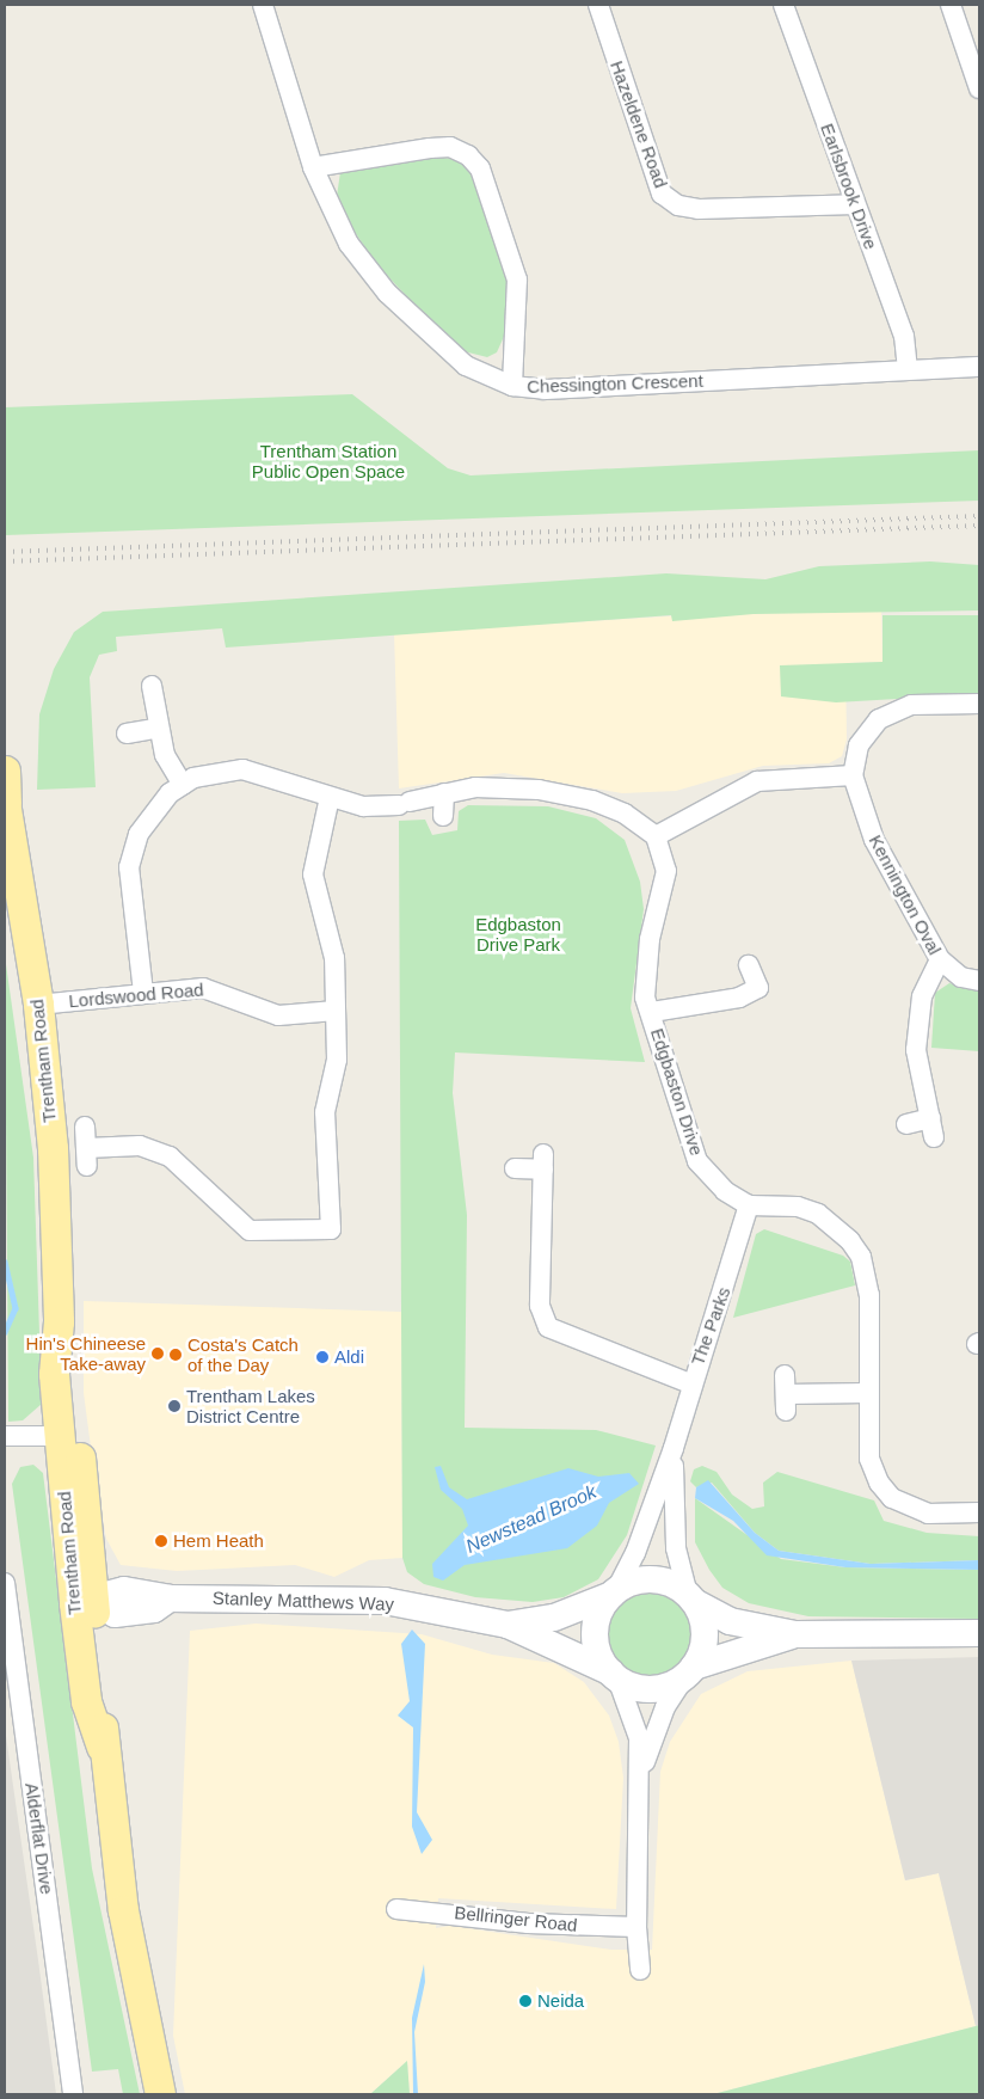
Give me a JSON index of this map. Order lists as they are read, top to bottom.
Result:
{
  "streets": {
    "main road": ["Trentham Road", "Stanley Matthews Way"],
    "street": [
      "Hazeldene Road",
      "Earlsbrook Drive",
      "Chessington Crescent",
      "Kennington Oval",
      "Lordswood Road",
      "Edgbaston Drive",
      "The Parks",
      "Alderflat Drive",
      "Bellringer Road"
    ]
  },
  "crossings": [
    ["Hazeldene Road", "Earlsbrook Drive"],
    ["Earlsbrook Drive", "Chessington Crescent"],
    ["Lordswood Road", "Trentham Road"],
    ["Trentham Road", "Stanley Matthews Way"],
    ["Edgbaston Drive", "The Parks"],
    ["The Parks", "Stanley Matthews Way"]
  ],
  "water": ["Newstead Brook"],
  "parks": ["Trentham Station Public Open Space", "Edgbaston Drive Park"],
  "places": [
    "Hin's Chineese Take-away",
    "Costa's Catch of the Day",
    "Aldi",
    "Trentham Lakes District Centre",
    "Hem Heath",
    "Neida"
  ]
}
